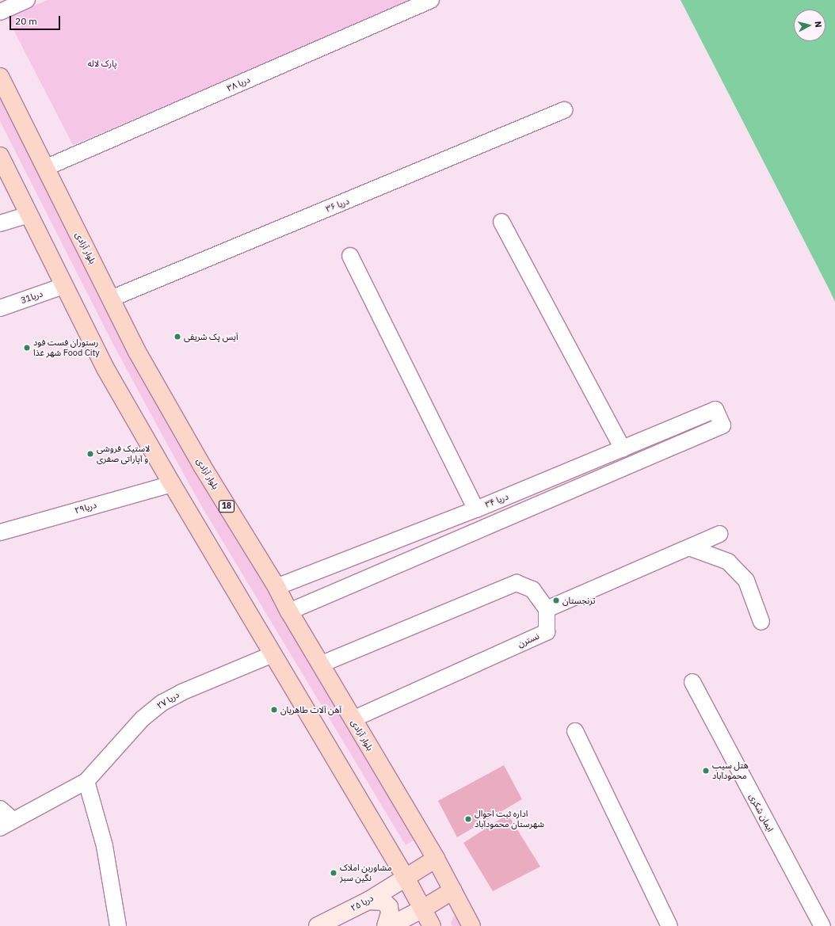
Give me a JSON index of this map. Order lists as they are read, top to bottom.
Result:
{
  "streets": {
    "main road": ["بلوار آزادی", "18", "دریا ۲۵"],
    "street": [
      "دریا ۳۸",
      "دریا ۳۶",
      "دریا31",
      "دریا ۳۴",
      "دریا۲۹",
      "نسترن",
      "دریا ۲۷",
      "ایمان شکری"
    ]
  },
  "crossings": [
    ["دریا ۳۸", "بلوار آزادی"],
    ["دریا ۳۶", "بلوار آزادی"],
    ["بلوار آزادی", "دریا ۳۴"],
    ["بلوار آزادی", "نسترن"]
  ],
  "parks": ["پارک لاله"],
  "places": [
    "آیس پک شریفی",
    "رستوران فست فود شهر غذا Food City",
    "لاستیک فروشی و آپاراتی صفری",
    "ترنجستان",
    "آهن آلات طاهریان",
    "هتل سیب محمودآباد",
    "اداره ثبت احوال شهرستان محمودآباد",
    "مشاورین املاک نگین سبز"
  ],
  "scale_bar": "20 m",
  "north": "right"
}
